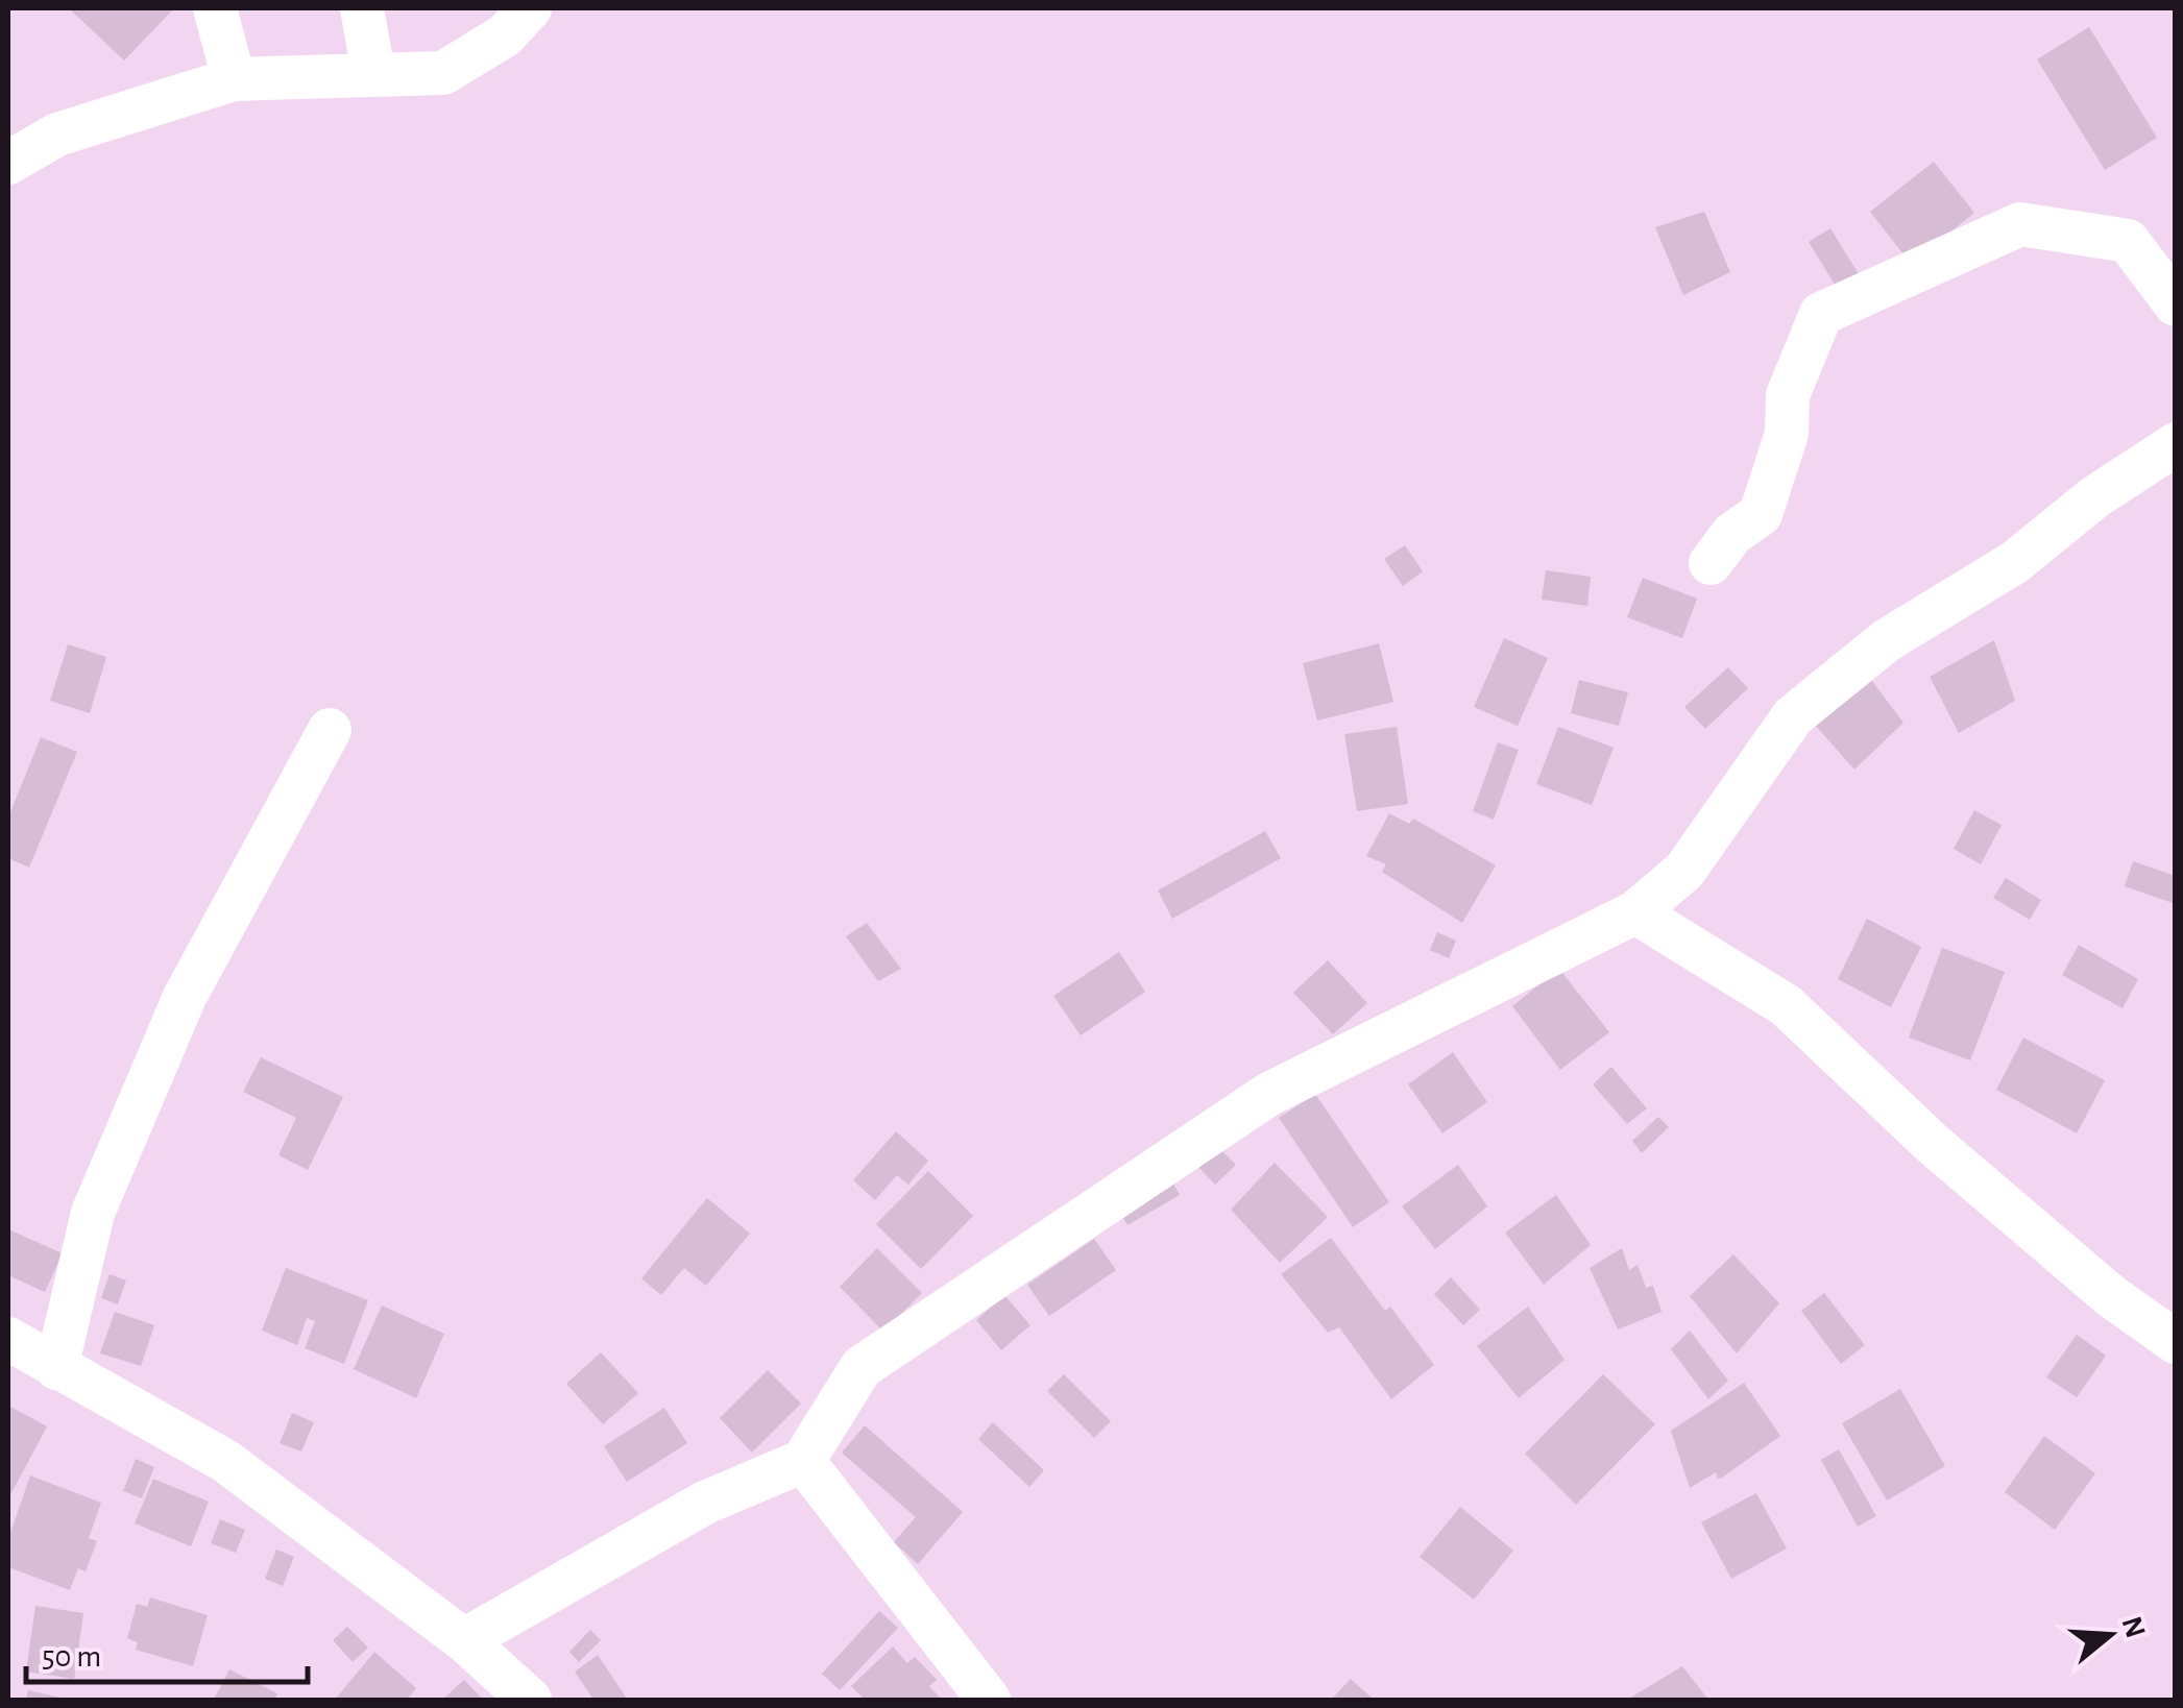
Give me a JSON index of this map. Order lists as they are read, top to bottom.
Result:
{
  "scale_bar": "50 m",
  "north": "right"
}
